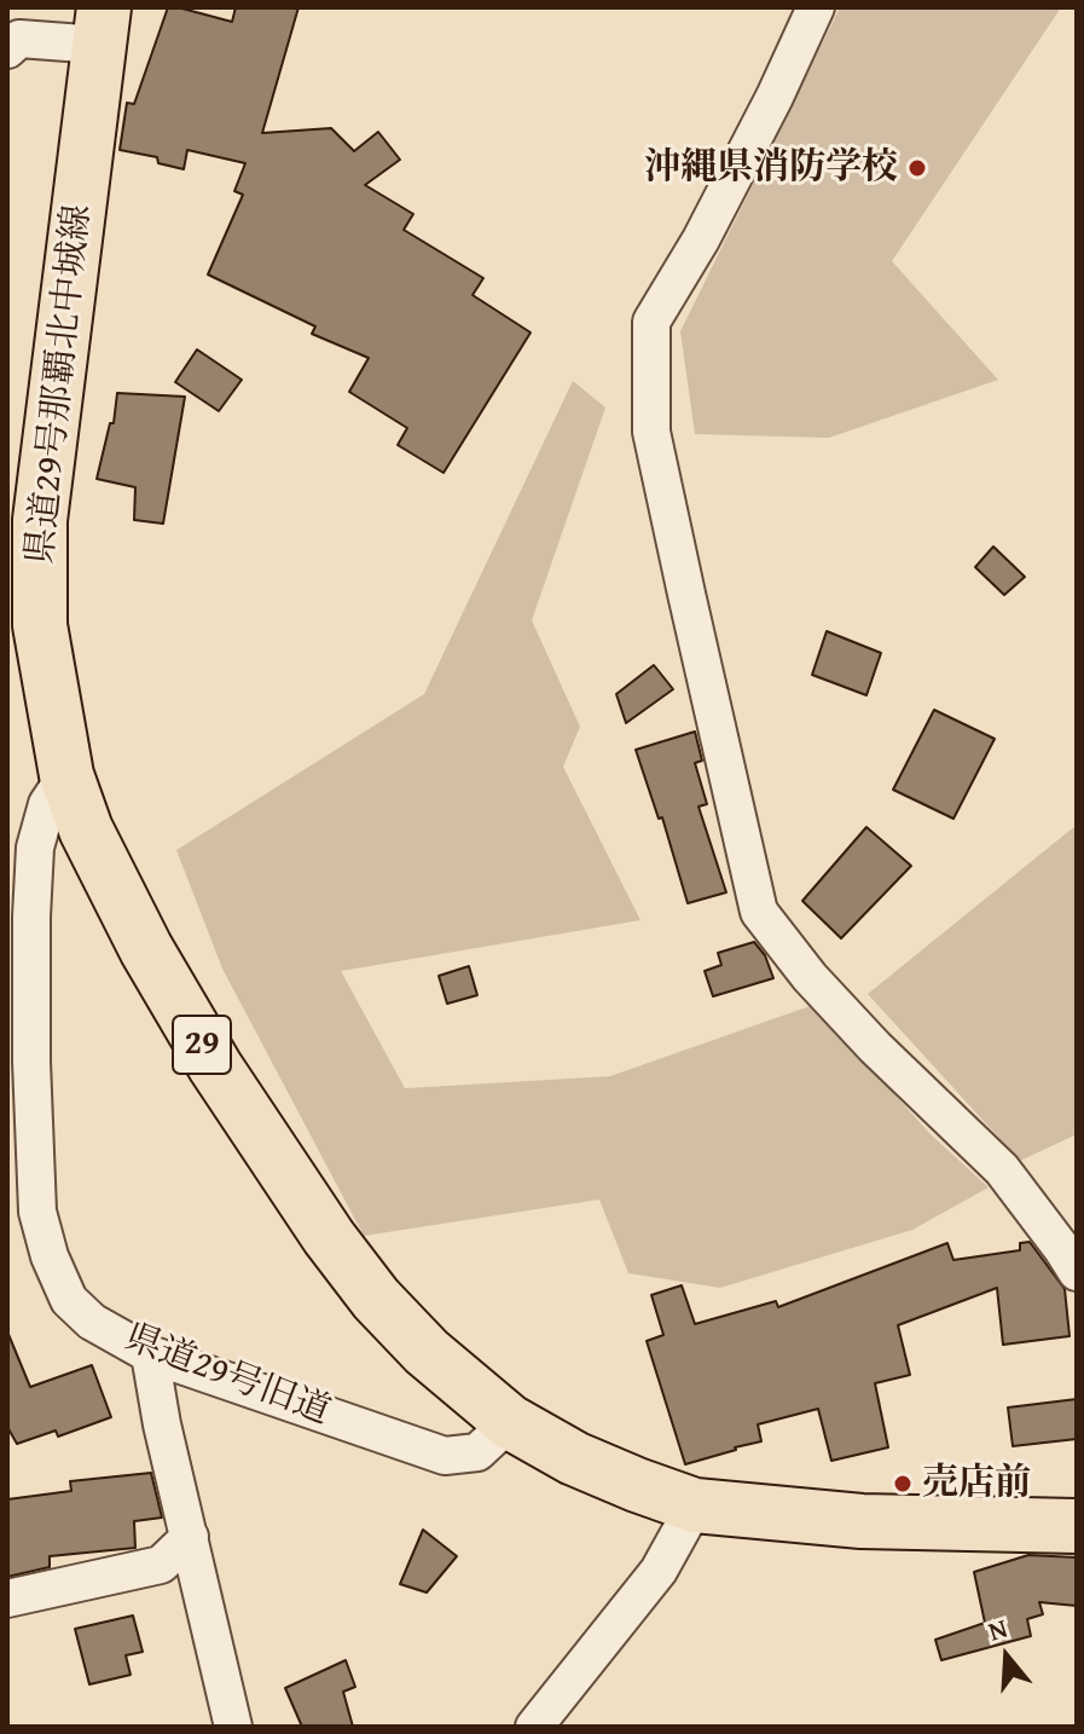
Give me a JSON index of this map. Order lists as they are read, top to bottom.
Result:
{
  "streets": {
    "main road": ["県道29号那覇北中城線", "29"],
    "street": ["県道29号旧道"]
  },
  "crossings": [
    ["県道29号那覇北中城線", "県道29号旧道"]
  ],
  "places": ["沖縄県消防学校", "売店前"],
  "north": "top"
}
